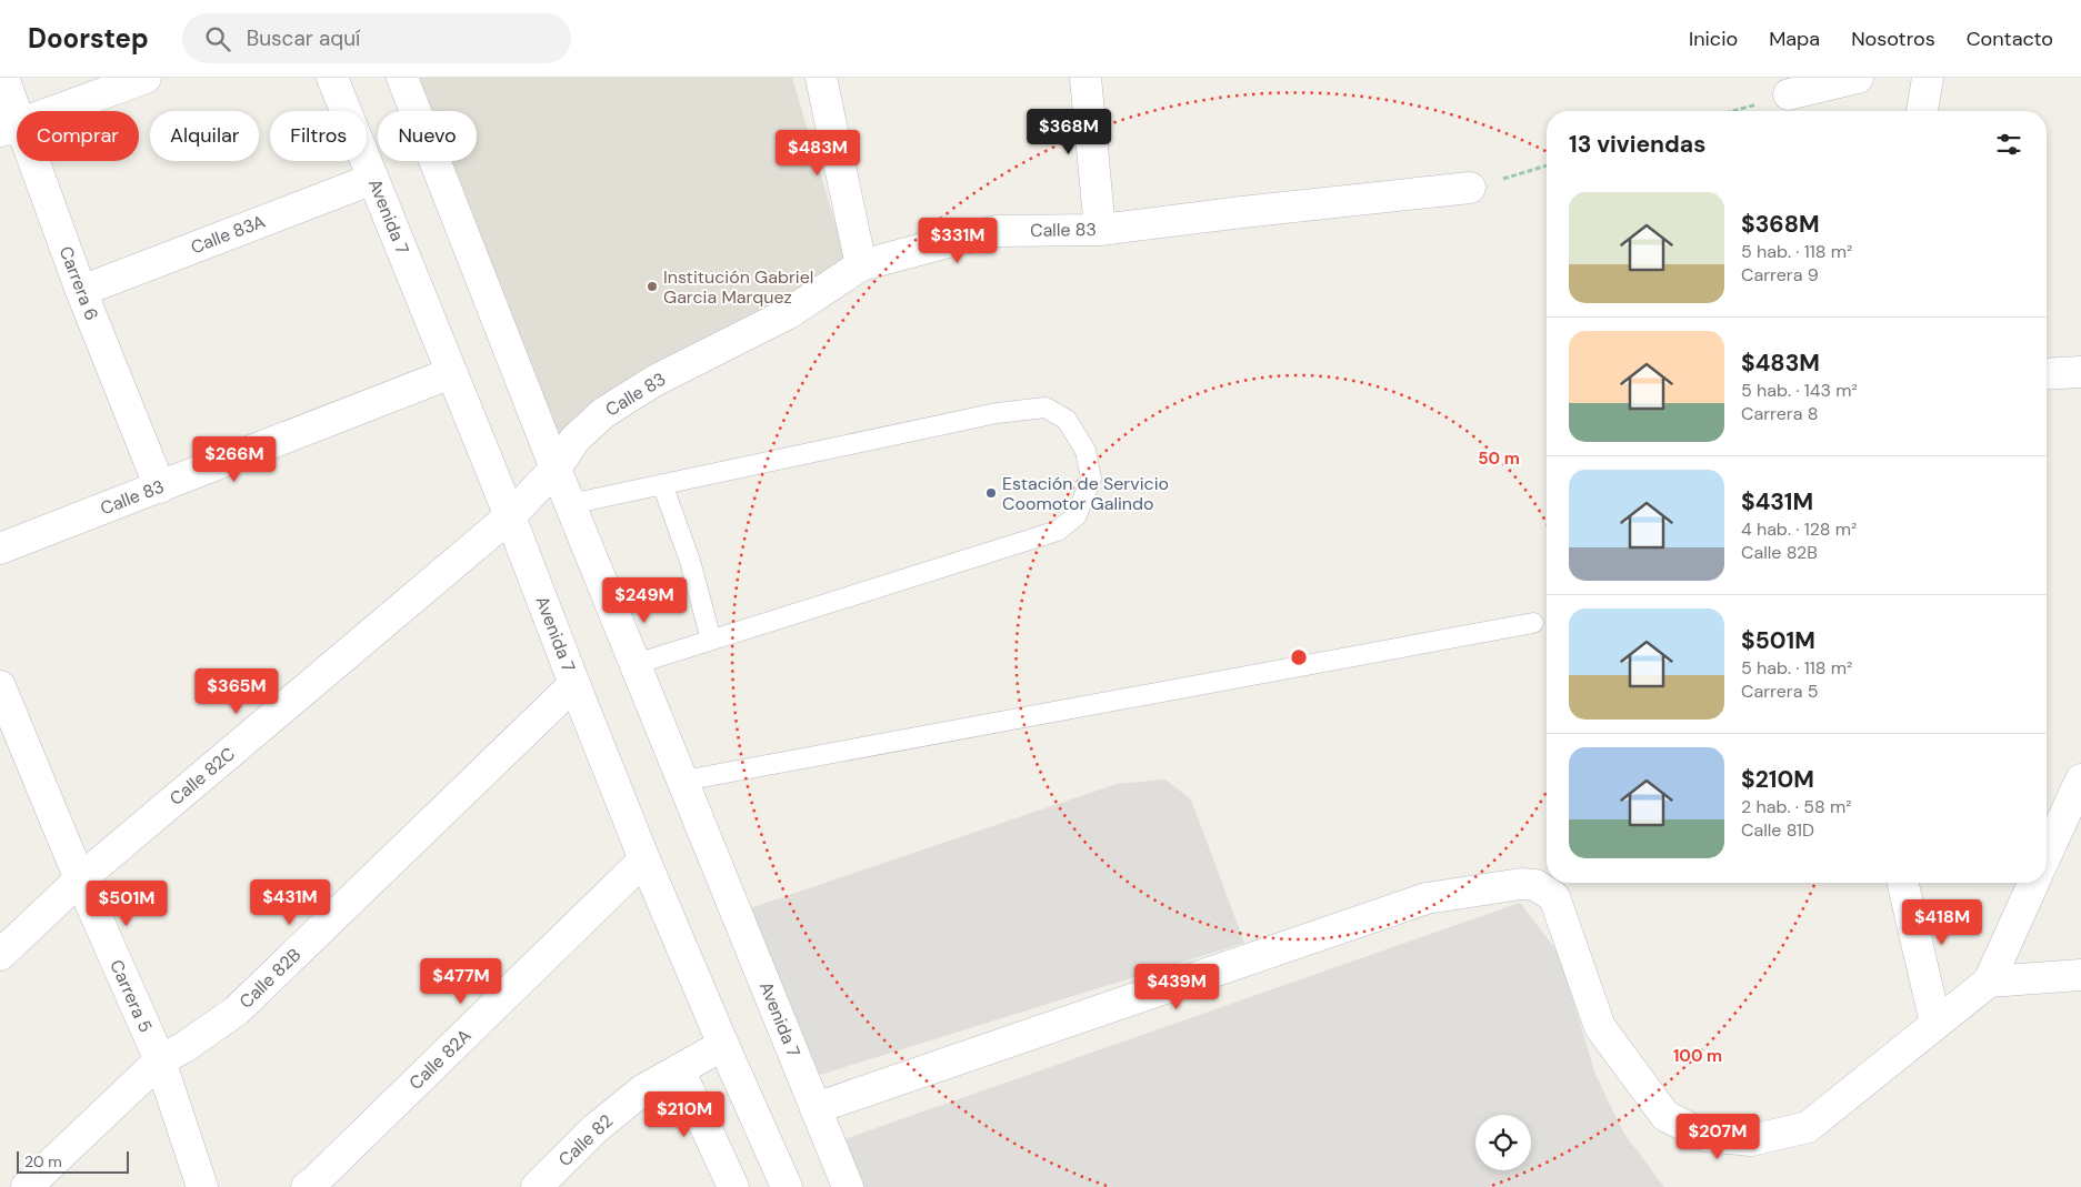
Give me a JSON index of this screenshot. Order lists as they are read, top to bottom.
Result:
{
  "streets": {
    "street": [
      "Avenida 7",
      "Calle 83",
      "Calle 83A",
      "Carrera 6",
      "Calle 82C",
      "Calle 82B",
      "Carrera 5",
      "Calle 82A",
      "Calle 82"
    ]
  },
  "crossings": [
    ["Avenida 7", "Calle 83"],
    ["Avenida 7", "Calle 83A"],
    ["Avenida 7", "Calle 82C"],
    ["Avenida 7", "Calle 82B"],
    ["Avenida 7", "Calle 82A"],
    ["Avenida 7", "Calle 82"],
    ["Calle 83", "Carrera 6"],
    ["Calle 83", "Calle 82C"],
    ["Calle 83A", "Carrera 6"],
    ["Calle 82C", "Carrera 5"],
    ["Calle 82B", "Carrera 5"]
  ],
  "places": ["Institución Gabriel Garcia Marquez", "Estación de Servicio Coomotor Galindo"],
  "scale_bar": "20 m",
  "page": {
    "header": "Doorstep",
    "search": "Buscar aquí",
    "nav": [
      "Inicio",
      "Mapa",
      "Nosotros",
      "Contacto"
    ],
    "price": [
      "$368M",
      "$483M",
      "$331M",
      "$266M",
      "$249M",
      "$365M",
      "$431M",
      "$501M",
      "$418M",
      "$477M",
      "$439M",
      "$210M",
      "$207M"
    ],
    "chip": [
      "Comprar",
      "Alquilar",
      "Filtros",
      "Nuevo"
    ],
    "heading": "13 viviendas",
    "list": [
      {
        "name": "$368M",
        "note": "5 hab. · 118 m² · Carrera 9"
      },
      {
        "name": "$483M",
        "note": "5 hab. · 143 m² · Carrera 8"
      },
      {
        "name": "$431M",
        "note": "4 hab. · 128 m² · Calle 82B"
      },
      {
        "name": "$501M",
        "note": "5 hab. · 118 m² · Carrera 5"
      },
      {
        "name": "$210M",
        "note": "2 hab. · 58 m² · Calle 81D"
      }
    ],
    "scale": "20 m"
  },
  "rings": ["50 m", "100 m"]
}
